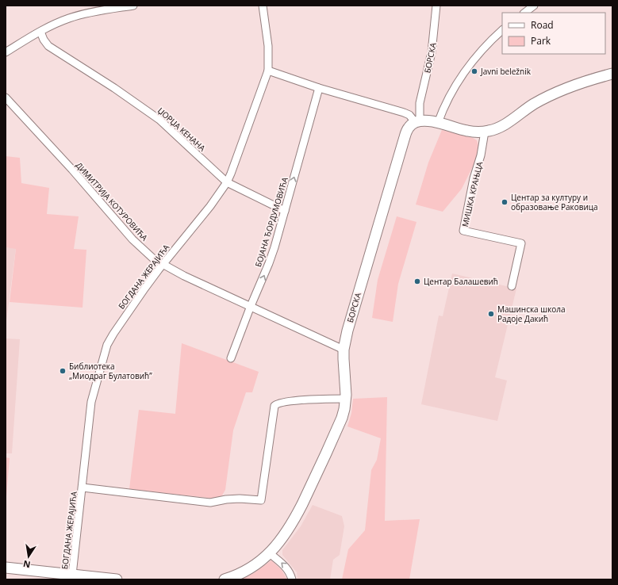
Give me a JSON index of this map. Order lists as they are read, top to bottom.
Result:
{
  "streets": {
    "main road": ["БОРСКА"],
    "street": [
      "ЏОРЏА КЕНАНА",
      "МИШКА КРАЊЦА",
      "ДИМИТРИЈА КОТУРОВИЋА",
      "БОЈАНА ЂОРДУМОВИЋА",
      "БОГДАНА ЖЕРАЈИЋА"
    ]
  },
  "crossings": [
    ["БОРСКА", "ДИМИТРИЈА КОТУРОВИЋА"],
    ["ЏОРЏА КЕНАНА", "БОЈАНА ЂОРДУМОВИЋА"],
    ["ЏОРЏА КЕНАНА", "БОГДАНА ЖЕРАЈИЋА"],
    ["ДИМИТРИЈА КОТУРОВИЋА", "БОЈАНА ЂОРДУМОВИЋА"],
    ["ДИМИТРИЈА КОТУРОВИЋА", "БОГДАНА ЖЕРАЈИЋА"]
  ],
  "one_way": ["БОЈАНА ЂОРДУМОВИЋА"],
  "places": [
    "Javni beležnik",
    "Центар за културу и образовање Раковица",
    "Центар Балашевић",
    "Машинска школа Радоје Дакић",
    "Библиотека „Миодраг Булатовић”"
  ],
  "legend": ["Road", "Park"],
  "north": "bottom"
}
